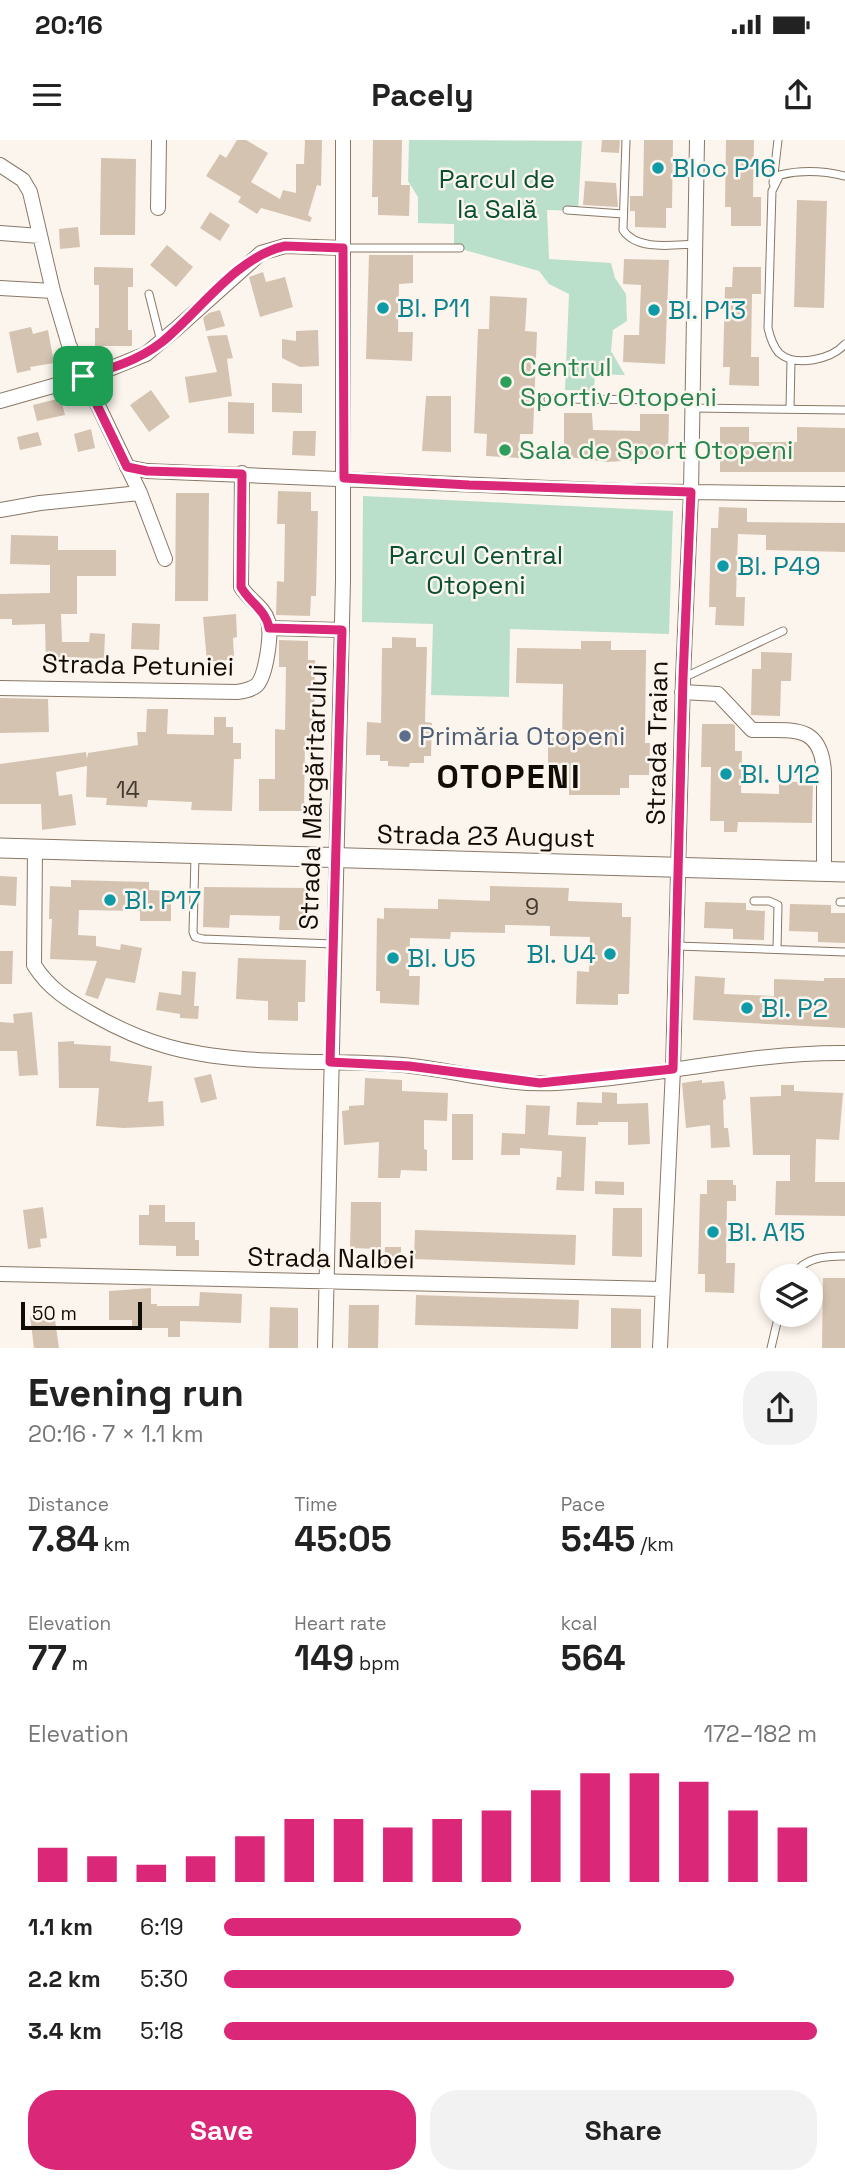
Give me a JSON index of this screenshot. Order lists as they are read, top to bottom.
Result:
{
  "streets": {
    "main road": ["Strada 23 August"],
    "street": [
      "Strada Petuniei",
      "Strada Traian",
      "Strada Mărgăritarului",
      "Strada Nalbei"
    ]
  },
  "crossings": [
    ["Strada Traian", "Strada 23 August"],
    ["Strada Traian", "Strada Nalbei"],
    ["Strada Mărgăritarului", "Strada 23 August"],
    ["Strada Mărgăritarului", "Strada Nalbei"]
  ],
  "districts": ["OTOPENI"],
  "parks": ["Parcul de la Sală", "Parcul Central Otopeni"],
  "places": [
    "Bloc P16",
    "Bl. P11",
    "Bl. P13",
    "Centrul Sportiv Otopeni",
    "Sala de Sport Otopeni",
    "Bl. P49",
    "Primăria Otopeni",
    "Bl. U12",
    "Bl. P17",
    "Bl. U4",
    "Bl. U5",
    "Bl. P2",
    "Bl. A15"
  ],
  "house_numbers": ["14", "9"],
  "scale_bar": "50 m",
  "page": {
    "status": "20:16",
    "header": "Pacely",
    "scale": "50 m",
    "heading": ["Evening run", "20:16 · 7 × 1.1 km"],
    "stats": [
      ["Distance", "7.84 km"],
      ["Time", "45:05"],
      ["Pace", "5:45 /km"],
      ["Elevation", "77 m"],
      ["Heart rate", "149 bpm"],
      ["kcal", "564"]
    ],
    "chart": ["Elevation", "172–182 m"],
    "list": [
      {
        "name": "1.1 km",
        "note": "6:19"
      },
      {
        "name": "2.2 km",
        "note": "5:30"
      },
      {
        "name": "3.4 km",
        "note": "5:18"
      }
    ],
    "buttons": ["Save", "Share"]
  }
}
